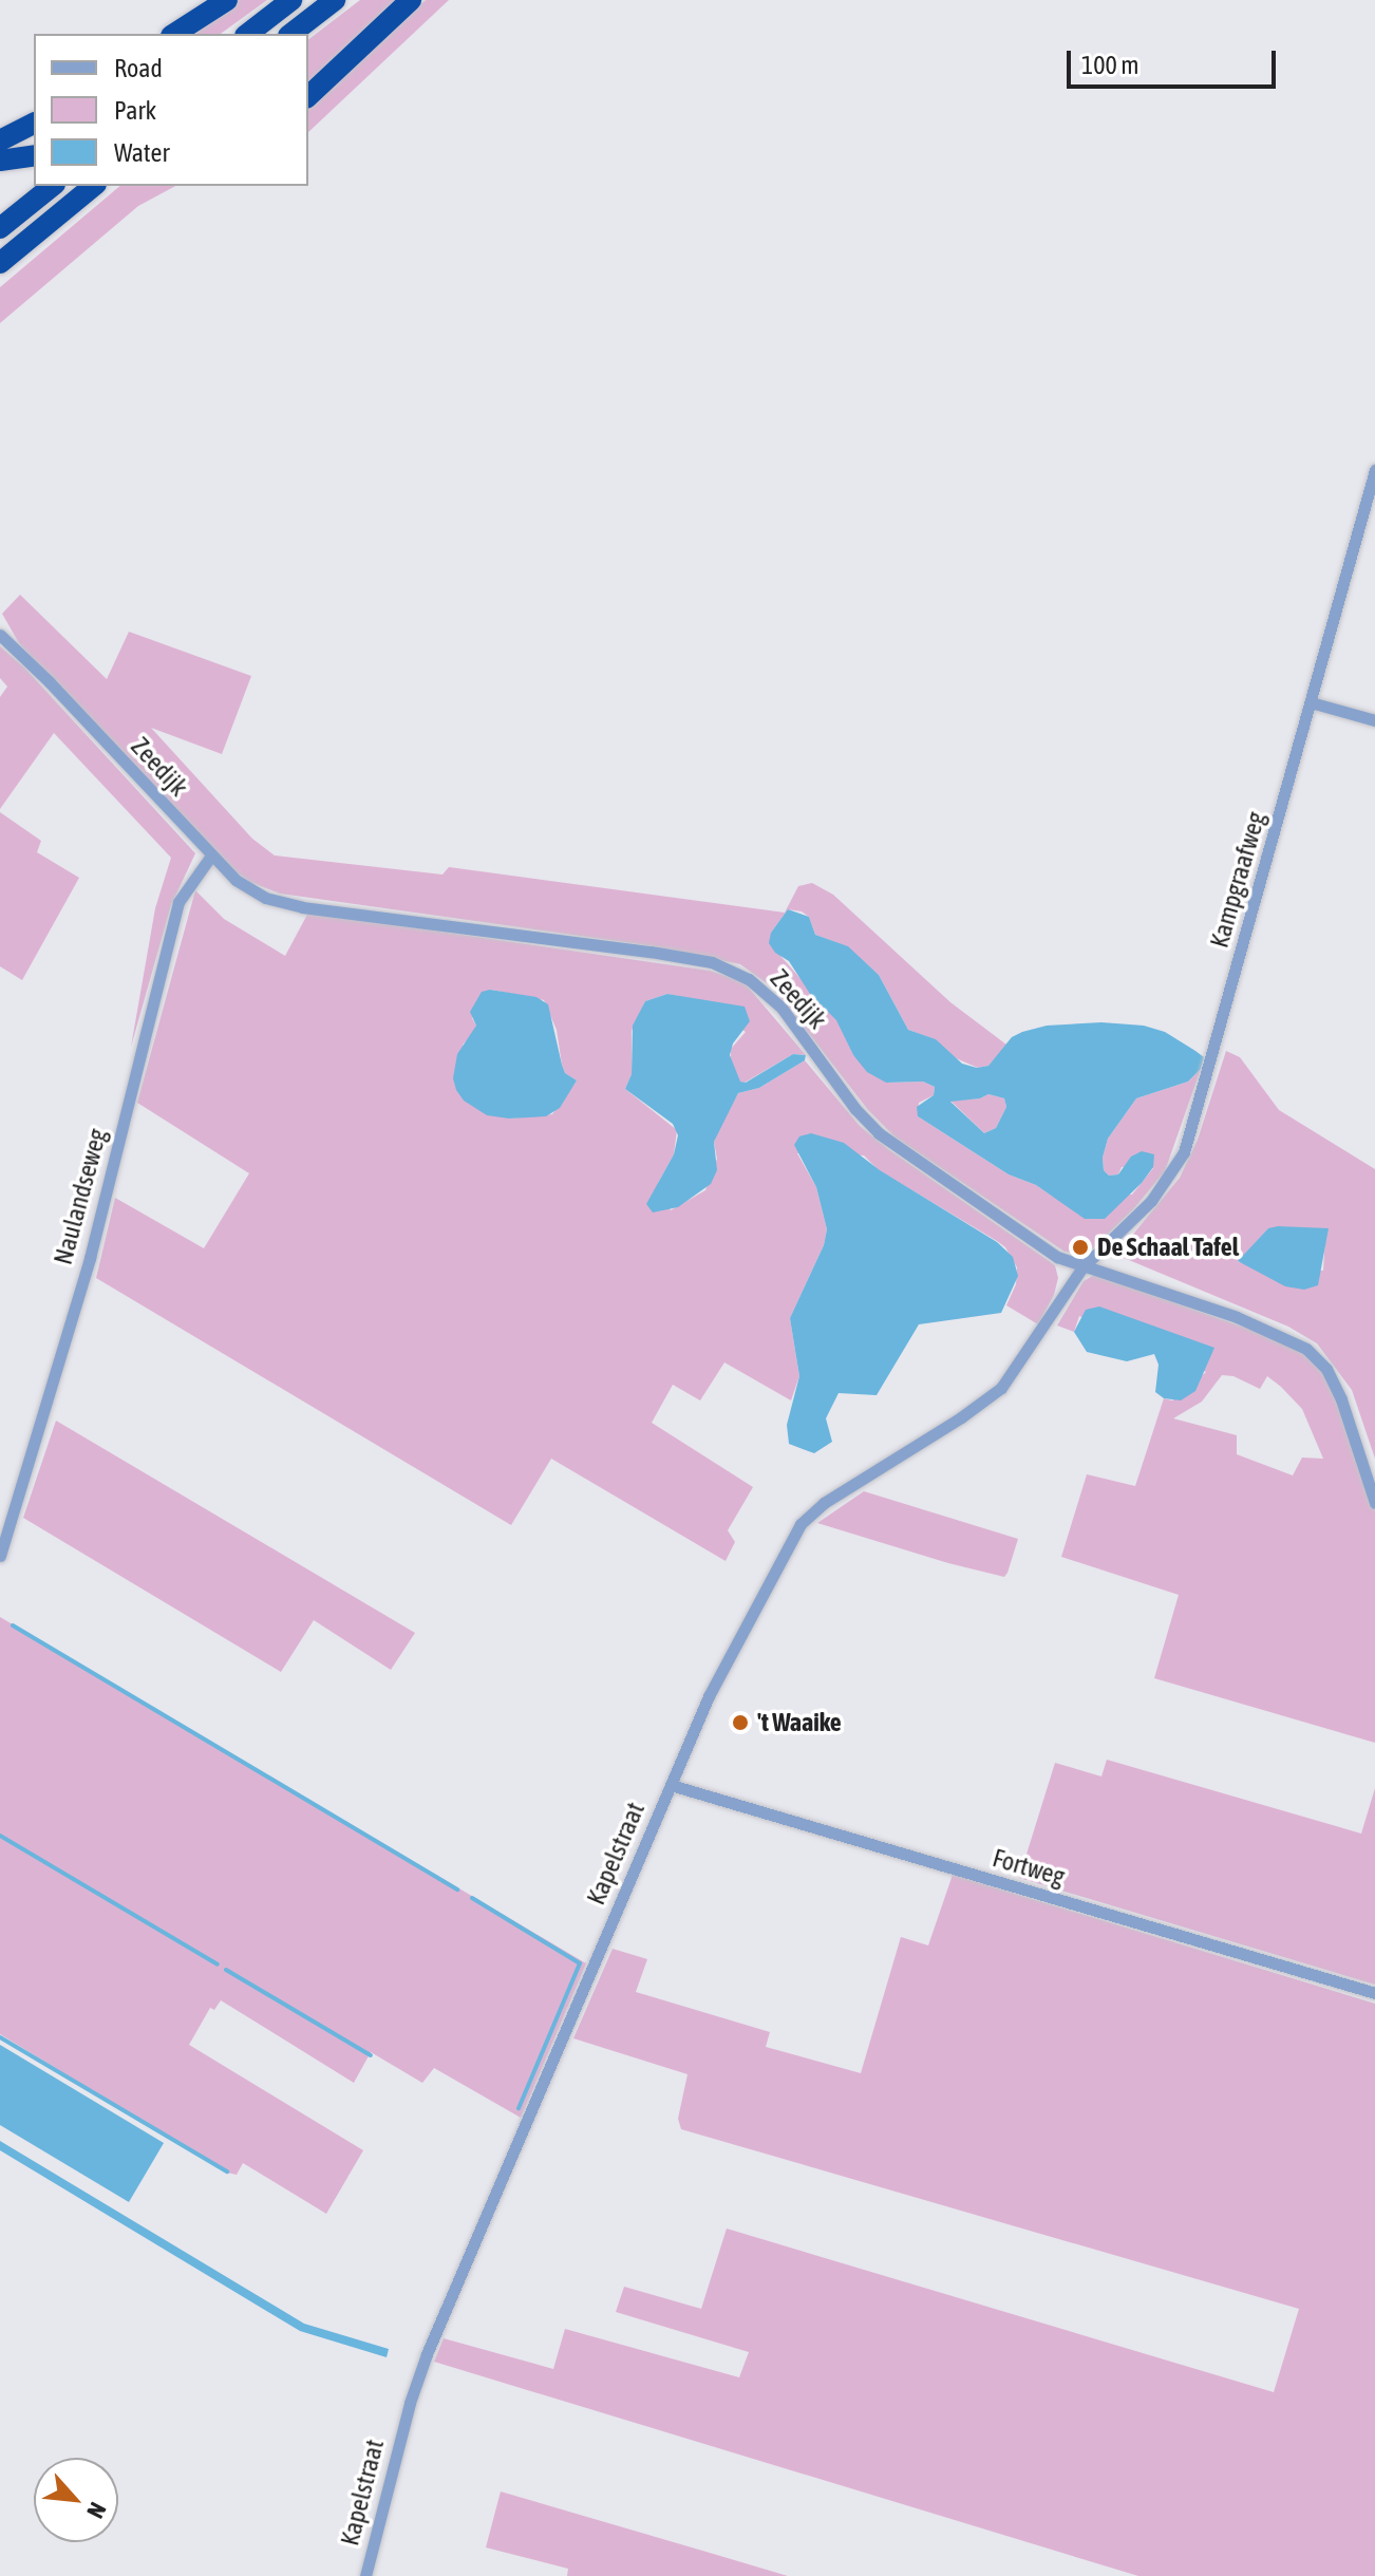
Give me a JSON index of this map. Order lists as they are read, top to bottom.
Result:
{
  "streets": {
    "street": [
      "Zeedijk",
      "Kampgraafweg",
      "Naulandseweg",
      "Kapelstraat",
      "Fortweg"
    ]
  },
  "crossings": [
    ["Zeedijk", "Kampgraafweg"],
    ["Zeedijk", "Naulandseweg"],
    ["Zeedijk", "Kapelstraat"],
    ["Kampgraafweg", "Kapelstraat"],
    ["Kapelstraat", "Fortweg"]
  ],
  "places": ["De Schaal Tafel", "'t Waaike"],
  "legend": ["Road", "Park", "Water"],
  "scale_bar": "100 m",
  "north": "bottom right"
}
